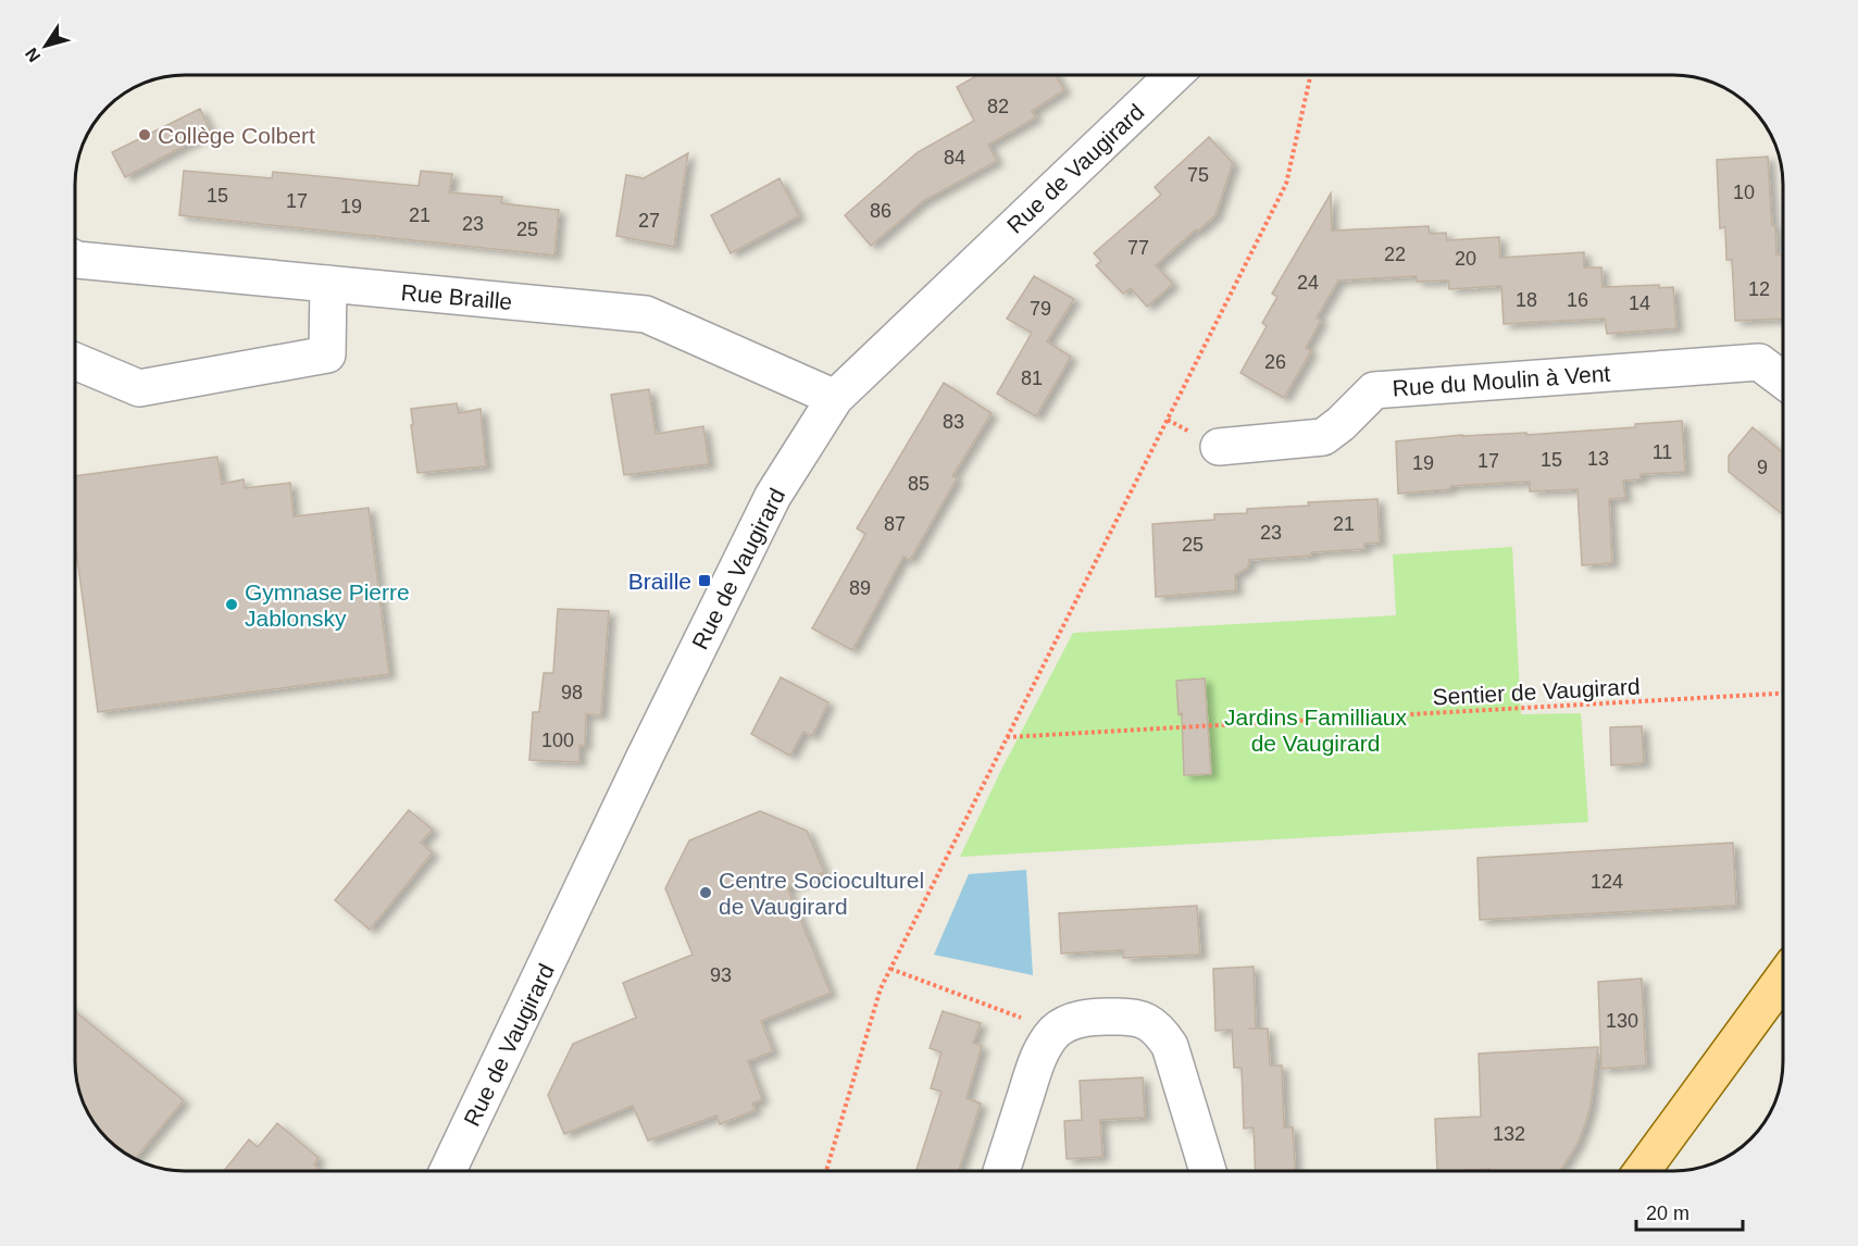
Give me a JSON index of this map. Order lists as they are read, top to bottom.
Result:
{
  "streets": {
    "street": ["Rue de Vaugirard", "Rue Braille", "Rue du Moulin à Vent"],
    "path": ["Sentier de Vaugirard"]
  },
  "crossings": [
    ["Rue de Vaugirard", "Rue Braille"]
  ],
  "parks": ["Jardins Familliaux de Vaugirard"],
  "places": {
    "other": ["Collège Colbert", "Gymnase Pierre Jablonsky", "Centre Socioculturel de Vaugirard"],
    "transit": ["Braille"]
  },
  "house_numbers": [
    "82",
    "84",
    "75",
    "10",
    "15",
    "17",
    "19",
    "86",
    "21",
    "27",
    "23",
    "25",
    "77",
    "22",
    "20",
    "24",
    "12",
    "18",
    "16",
    "14",
    "79",
    "26",
    "81",
    "83",
    "11",
    "13",
    "15",
    "17",
    "19",
    "9",
    "85",
    "87",
    "21",
    "23",
    "25",
    "89",
    "98",
    "100",
    "124",
    "93",
    "130",
    "132"
  ],
  "scale_bar": "20 m",
  "north": "bottom left"
}
